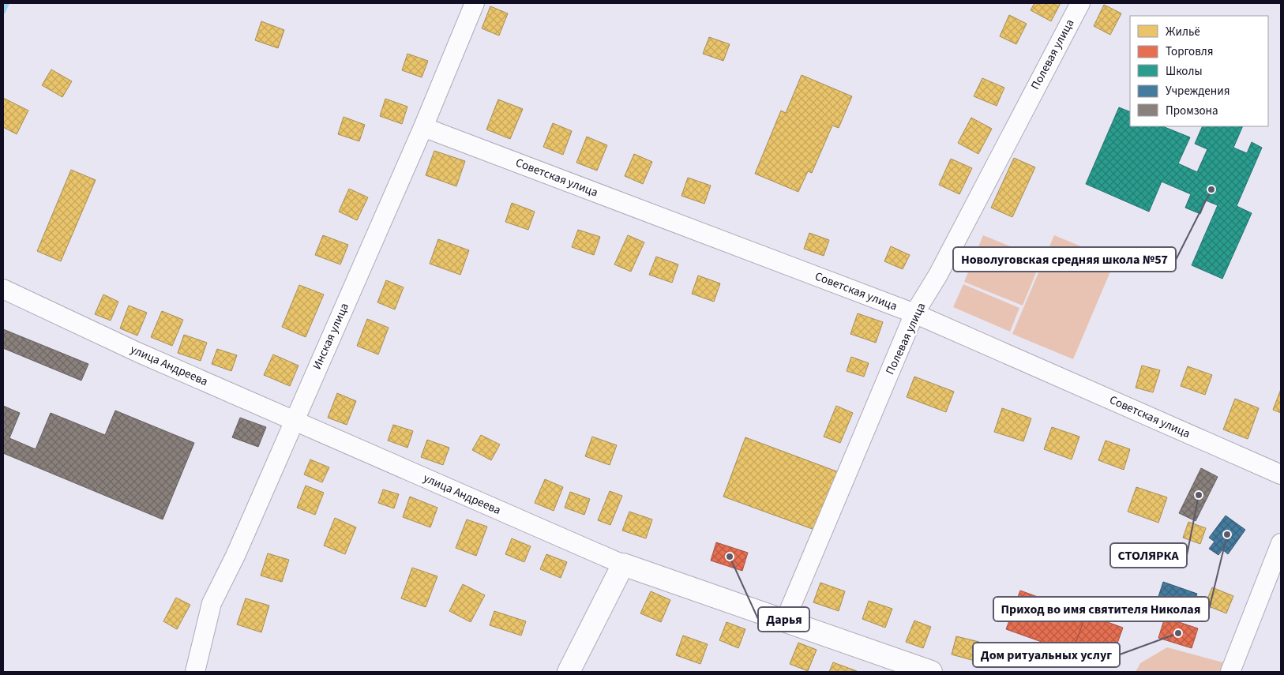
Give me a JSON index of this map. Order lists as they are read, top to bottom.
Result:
{
  "streets": {
    "main road": ["улица Андреева"],
    "street": ["Полевая улица", "Советская улица", "Инская улица"]
  },
  "crossings": [
    ["Полевая улица", "Советская улица"],
    ["Полевая улица", "улица Андреева"],
    ["Советская улица", "Инская улица"],
    ["Инская улица", "улица Андреева"]
  ],
  "places": [
    "Новолуговская средняя школа №57",
    "СТОЛЯРКА",
    "Приход во имя святителя Николая",
    "Дарья",
    "Дом ритуальных услуг"
  ],
  "legend": [
    "Жильё",
    "Торговля",
    "Школы",
    "Учреждения",
    "Промзона"
  ]
}
